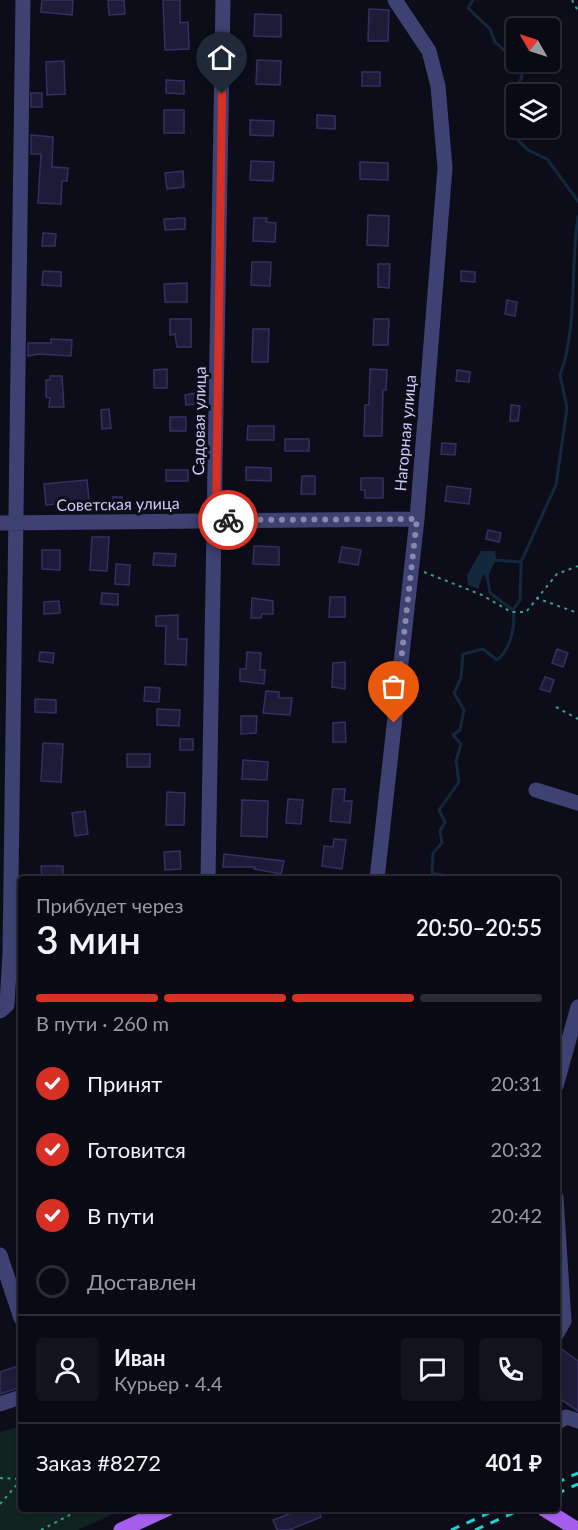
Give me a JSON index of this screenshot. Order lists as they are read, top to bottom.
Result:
{
  "streets": {
    "street": ["Садовая улица", "Нагорная улица", "Советская улица"]
  },
  "crossings": [
    ["Садовая улица", "Советская улица"],
    ["Нагорная улица", "Советская улица"]
  ],
  "north": "top left",
  "page": {
    "heading": ["3 мин", "Прибудет через", "20:50–20:55"],
    "panel": [
      "Иван",
      "Курьер · 4.4",
      "Заказ #8272",
      "401 ₽"
    ],
    "bar": "В пути · 260 m",
    "list": [
      ["Принят", "20:31"],
      ["Готовится", "20:32"],
      ["В пути", "20:42"],
      "Доставлен"
    ]
  }
}
